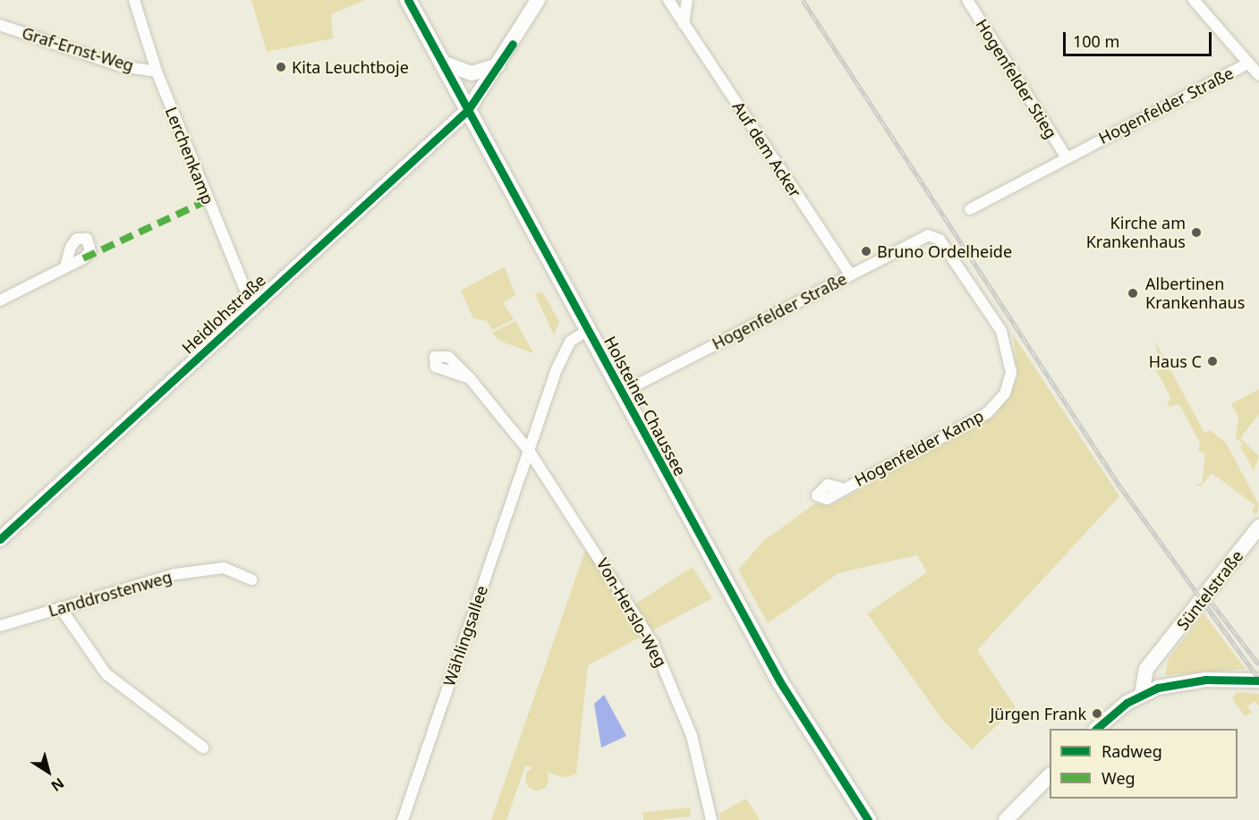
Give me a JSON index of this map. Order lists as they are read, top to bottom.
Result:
{
  "streets": {
    "main road": ["Heidlohstraße", "Holsteiner Chaussee", "Süntelstraße"],
    "street": [
      "Graf-Ernst-Weg",
      "Hogenfelder Stieg",
      "Hogenfelder Straße",
      "Auf dem Acker",
      "Lerchenkamp",
      "Hogenfelder Kamp",
      "Landdrostenweg",
      "Von-Herslo-Weg",
      "Wählingsallee"
    ]
  },
  "crossings": [
    ["Graf-Ernst-Weg", "Lerchenkamp"],
    ["Hogenfelder Stieg", "Hogenfelder Straße"],
    ["Hogenfelder Straße", "Auf dem Acker"],
    ["Hogenfelder Straße", "Holsteiner Chaussee"],
    ["Hogenfelder Straße", "Hogenfelder Kamp"],
    ["Lerchenkamp", "Heidlohstraße"],
    ["Heidlohstraße", "Holsteiner Chaussee"],
    ["Holsteiner Chaussee", "Wählingsallee"],
    ["Von-Herslo-Weg", "Wählingsallee"]
  ],
  "places": [
    "Kita Leuchtboje",
    "Kirche am Krankenhaus",
    "Bruno Ordelheide",
    "Albertinen Krankenhaus",
    "Haus C",
    "Jürgen Frank"
  ],
  "legend": ["Radweg", "Weg"],
  "scale_bar": "100 m",
  "north": "bottom right"
}
